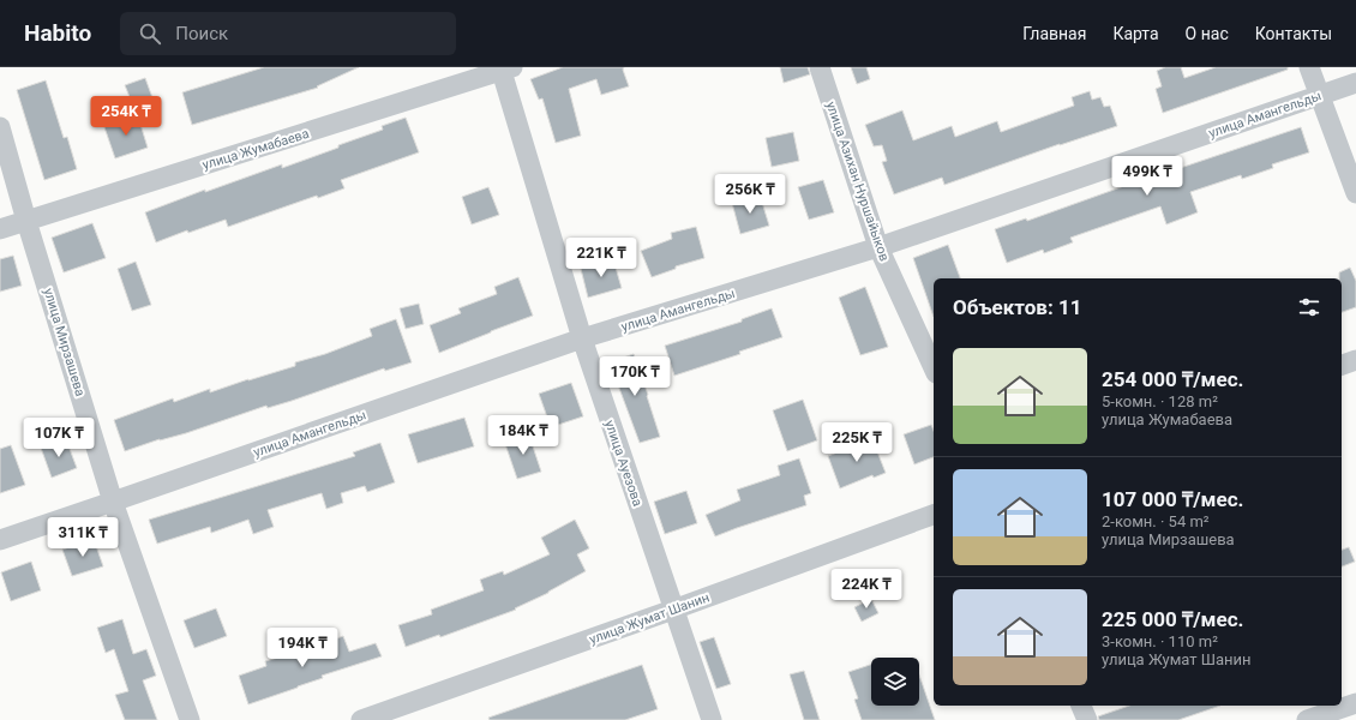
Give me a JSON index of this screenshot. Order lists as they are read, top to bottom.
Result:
{
  "streets": {
    "street": [
      "улица Амангельды",
      "улица Жумабаева",
      "улица Азихан Нуршайыков",
      "улица Мирзашева",
      "улица Ауезова",
      "улица Жумат Шанин"
    ]
  },
  "crossings": [
    ["улица Амангельды", "улица Азихан Нуршайыков"],
    ["улица Амангельды", "улица Мирзашева"],
    ["улица Амангельды", "улица Ауезова"],
    ["улица Жумабаева", "улица Мирзашева"],
    ["улица Жумабаева", "улица Ауезова"],
    ["улица Ауезова", "улица Жумат Шанин"]
  ],
  "page": {
    "header": "Habito",
    "search": "Поиск",
    "nav": [
      "Главная",
      "Карта",
      "О нас",
      "Контакты"
    ],
    "price": [
      "254K ₸",
      "499K ₸",
      "256K ₸",
      "221K ₸",
      "170K ₸",
      "184K ₸",
      "107K ₸",
      "225K ₸",
      "311K ₸",
      "224K ₸",
      "194K ₸"
    ],
    "heading": "Объектов: 11",
    "list": [
      {
        "name": "254 000 ₸/мес.",
        "note": "5-комн. · 128 m² · улица Жумабаева"
      },
      {
        "name": "107 000 ₸/мес.",
        "note": "2-комн. · 54 m² · улица Мирзашева"
      },
      {
        "name": "225 000 ₸/мес.",
        "note": "3-комн. · 110 m² · улица Жумат Шанин"
      }
    ]
  }
}
